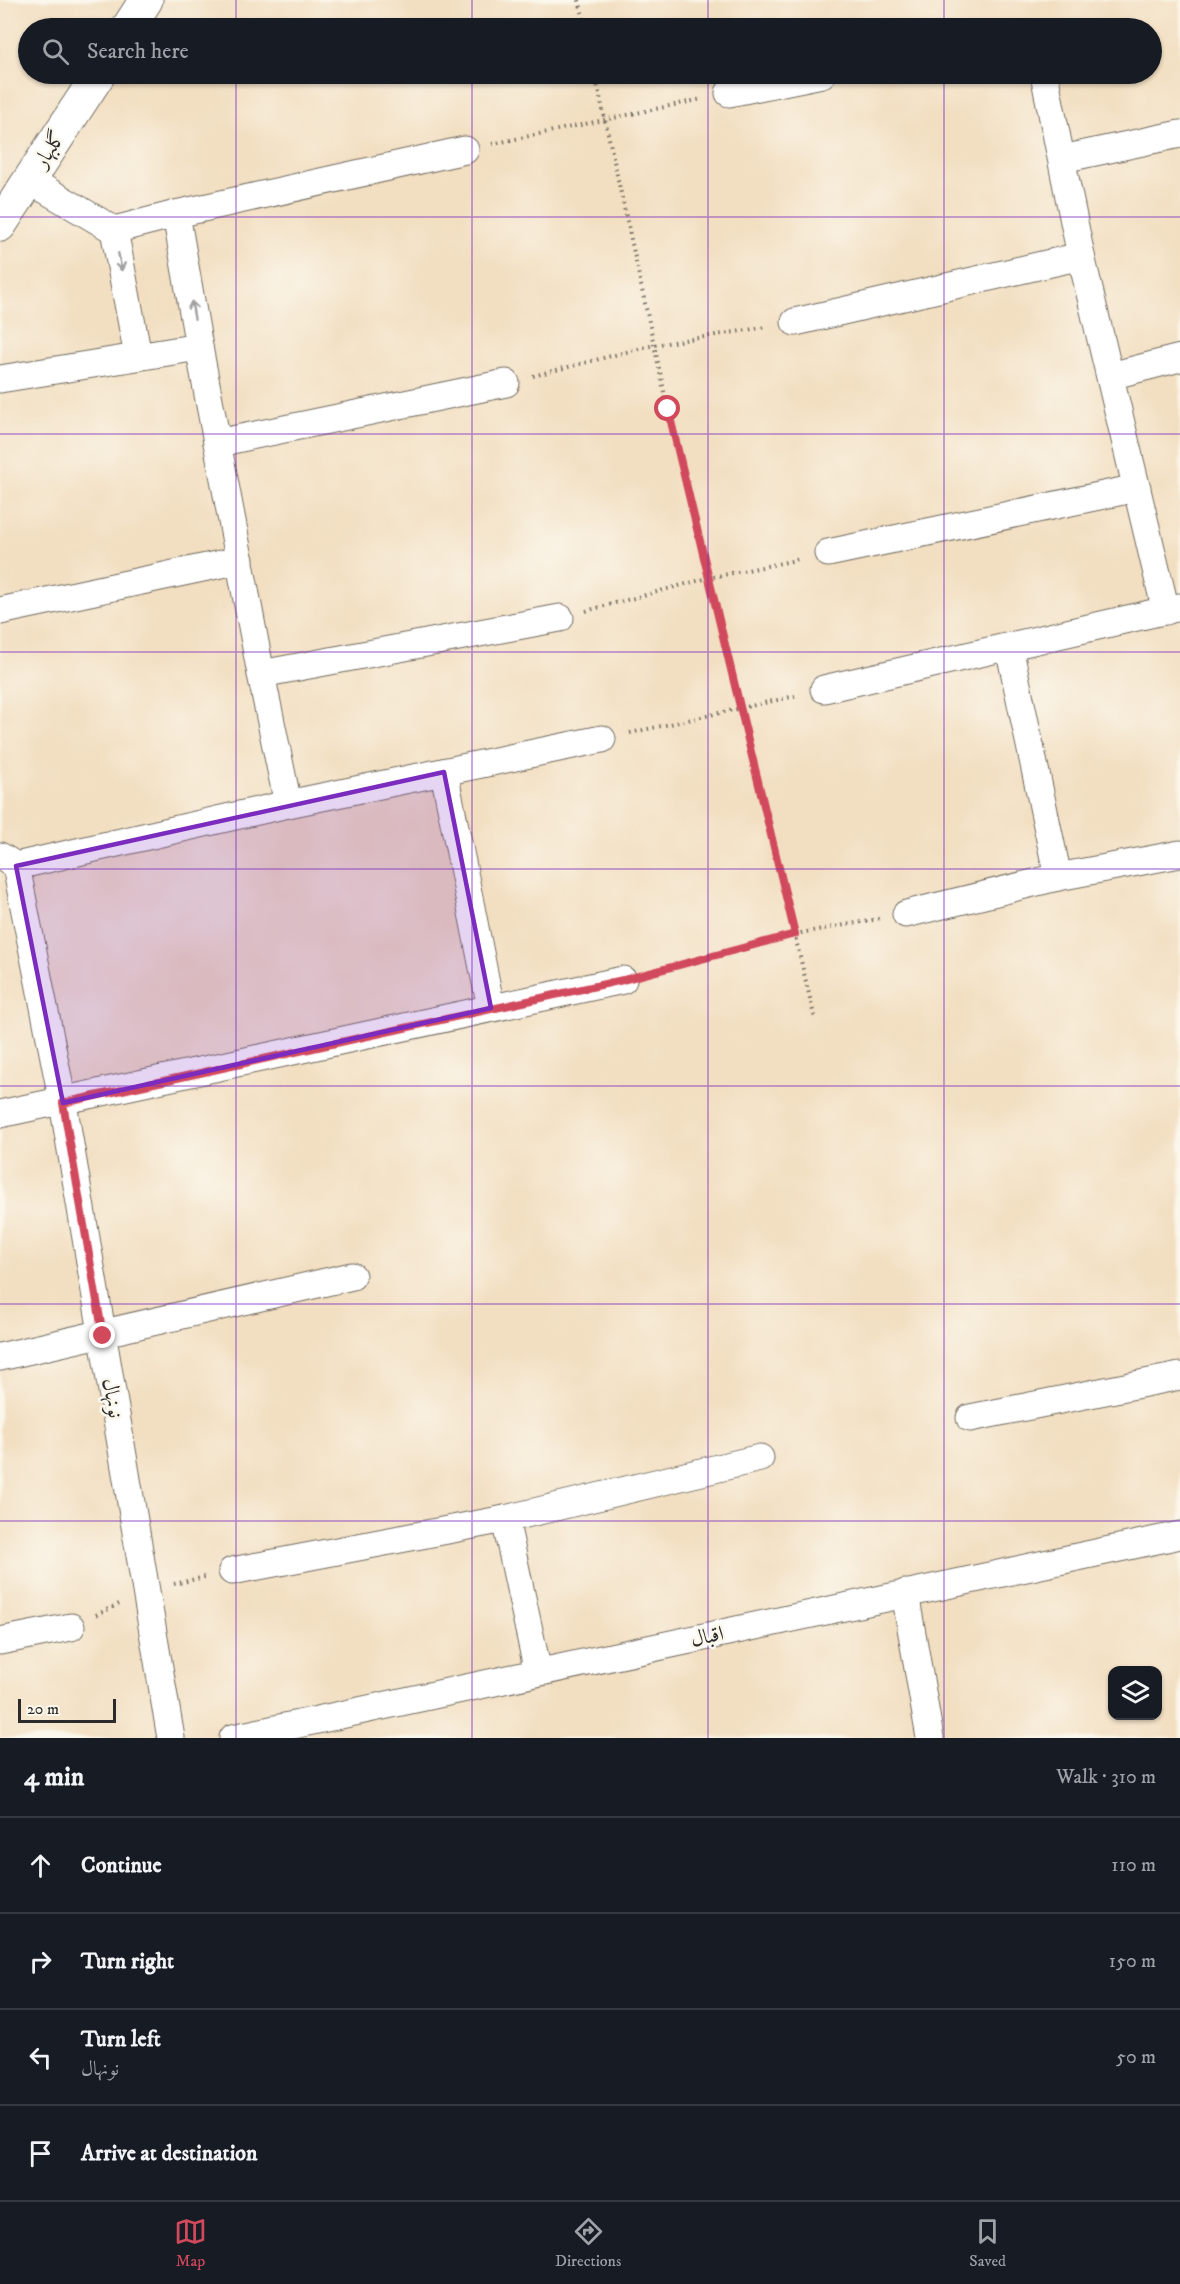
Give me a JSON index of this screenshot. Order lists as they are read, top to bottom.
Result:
{
  "streets": {
    "street": ["گلبهار", "نونهال", "اقبال"]
  },
  "scale_bar": "20 m",
  "page": {
    "search": "Search here",
    "scale": "20 m",
    "heading": ["4 min", "Walk · 310 m"],
    "list": [
      ["Continue", "110 m"],
      ["Turn right", "150 m"],
      ["Turn left", "نونهال", "50 m"],
      "Arrive at destination"
    ],
    "nav": ["Map", "Directions", "Saved"]
  }
}
